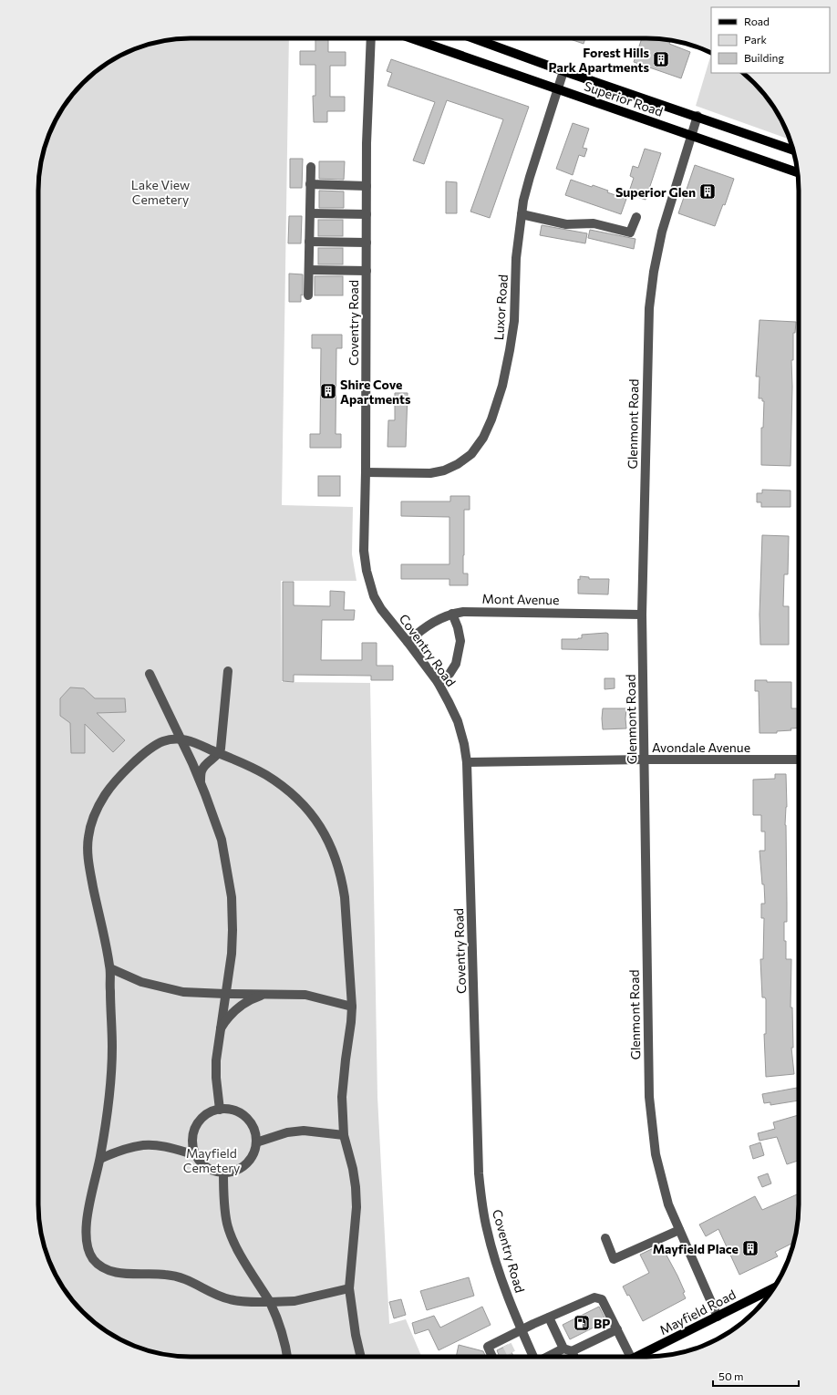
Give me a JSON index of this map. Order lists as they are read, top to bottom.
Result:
{
  "streets": {
    "main road": ["Superior Road", "Mayfield Road"],
    "street": [
      "Luxor Road",
      "Coventry Road",
      "Glenmont Road",
      "Mont Avenue",
      "Avondale Avenue"
    ]
  },
  "crossings": [
    ["Superior Road", "Luxor Road"],
    ["Superior Road", "Glenmont Road"],
    ["Luxor Road", "Coventry Road"],
    ["Coventry Road", "Mont Avenue"],
    ["Coventry Road", "Avondale Avenue"],
    ["Glenmont Road", "Mont Avenue"],
    ["Glenmont Road", "Avondale Avenue"],
    ["Glenmont Road", "Mayfield Road"]
  ],
  "parks": ["Lake View Cemetery", "Mayfield Cemetery"],
  "places": {
    "building": [
      "Forest Hills Park Apartments",
      "Superior Glen",
      "Shire Cove Apartments",
      "Mayfield Place"
    ],
    "fuel station": ["BP"]
  },
  "legend": ["Road", "Park", "Building"],
  "scale_bar": "50 m"
}
